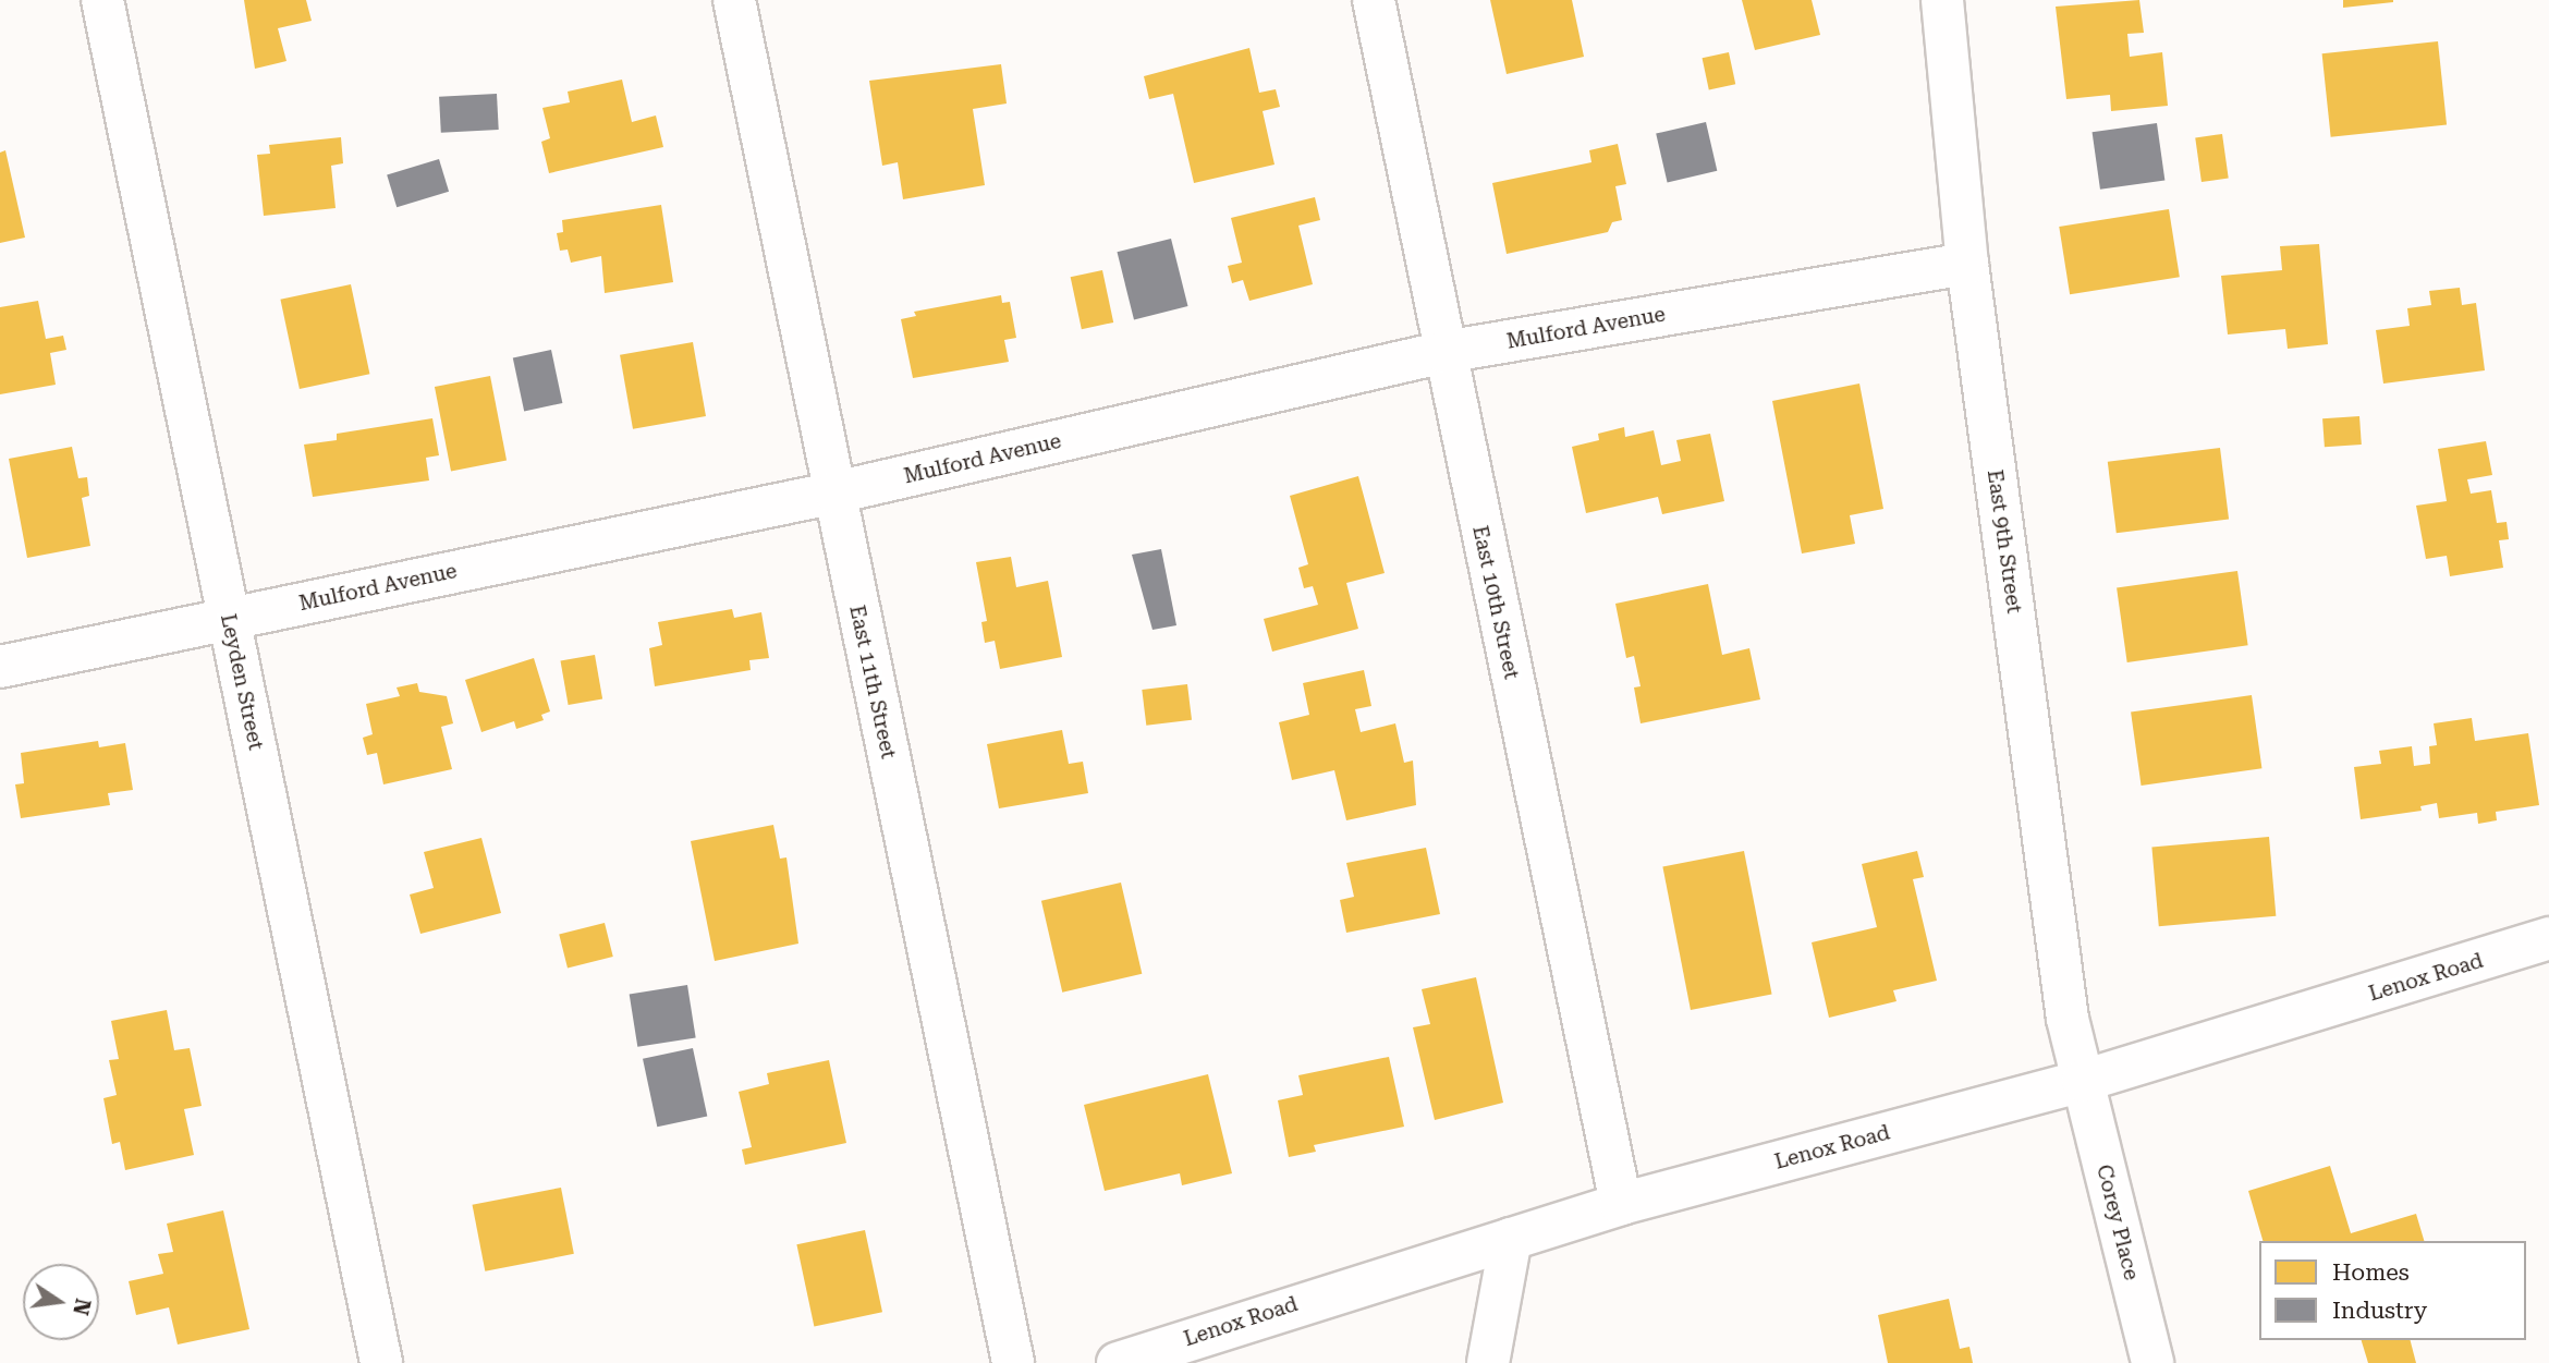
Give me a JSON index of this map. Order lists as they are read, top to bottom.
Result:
{
  "streets": {
    "street": [
      "Mulford Avenue",
      "East 9th Street",
      "East 10th Street",
      "Leyden Street",
      "East 11th Street",
      "Lenox Road",
      "Corey Place"
    ]
  },
  "crossings": [
    ["Mulford Avenue", "East 9th Street"],
    ["Mulford Avenue", "East 10th Street"],
    ["Mulford Avenue", "Leyden Street"],
    ["Mulford Avenue", "East 11th Street"],
    ["East 9th Street", "Lenox Road"],
    ["East 9th Street", "Corey Place"],
    ["East 10th Street", "Lenox Road"],
    ["Lenox Road", "Corey Place"]
  ],
  "legend": ["Homes", "Industry"],
  "north": "right"
}
